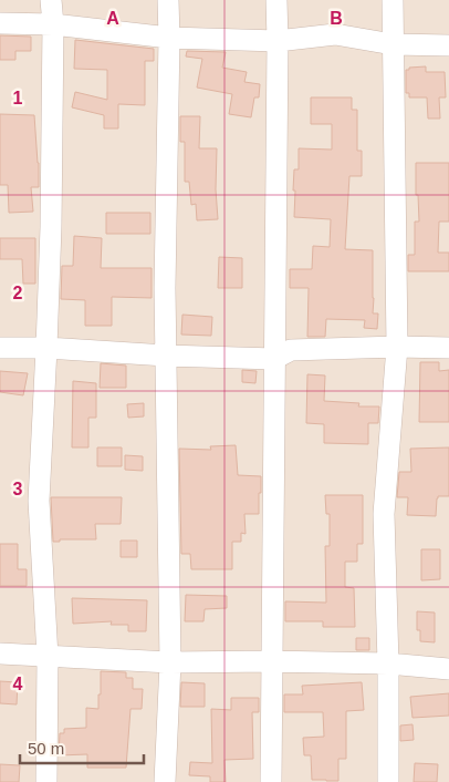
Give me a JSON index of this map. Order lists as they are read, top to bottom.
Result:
{
  "scale_bar": "50 m",
  "grid": {
    "columns": ["A", "B"],
    "rows": [
      "1",
      "2",
      "3",
      "4"
    ]
  }
}
